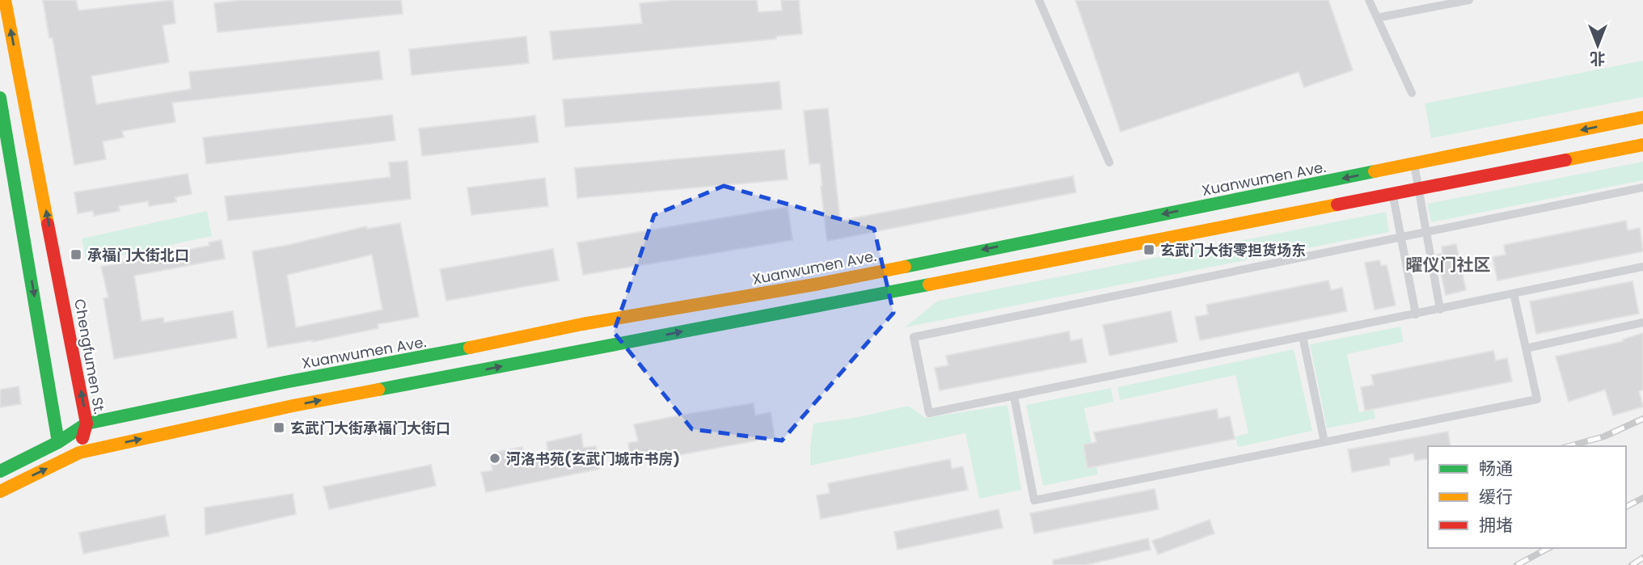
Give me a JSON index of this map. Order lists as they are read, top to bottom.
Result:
{
  "streets": {
    "main road": ["Xuanwumen Ave.", "Chengfumen St."]
  },
  "crossings": [
    ["Xuanwumen Ave.", "Chengfumen St."]
  ],
  "districts": ["曜仪门社区"],
  "places": {
    "transit": ["玄武门大街零担货场东", "承福门大街北口", "玄武门大街承福门大街口"],
    "other": ["河洛书苑(玄武门城市书房)"]
  },
  "legend": ["畅通", "缓行", "拥堵"],
  "north": "bottom"
}
